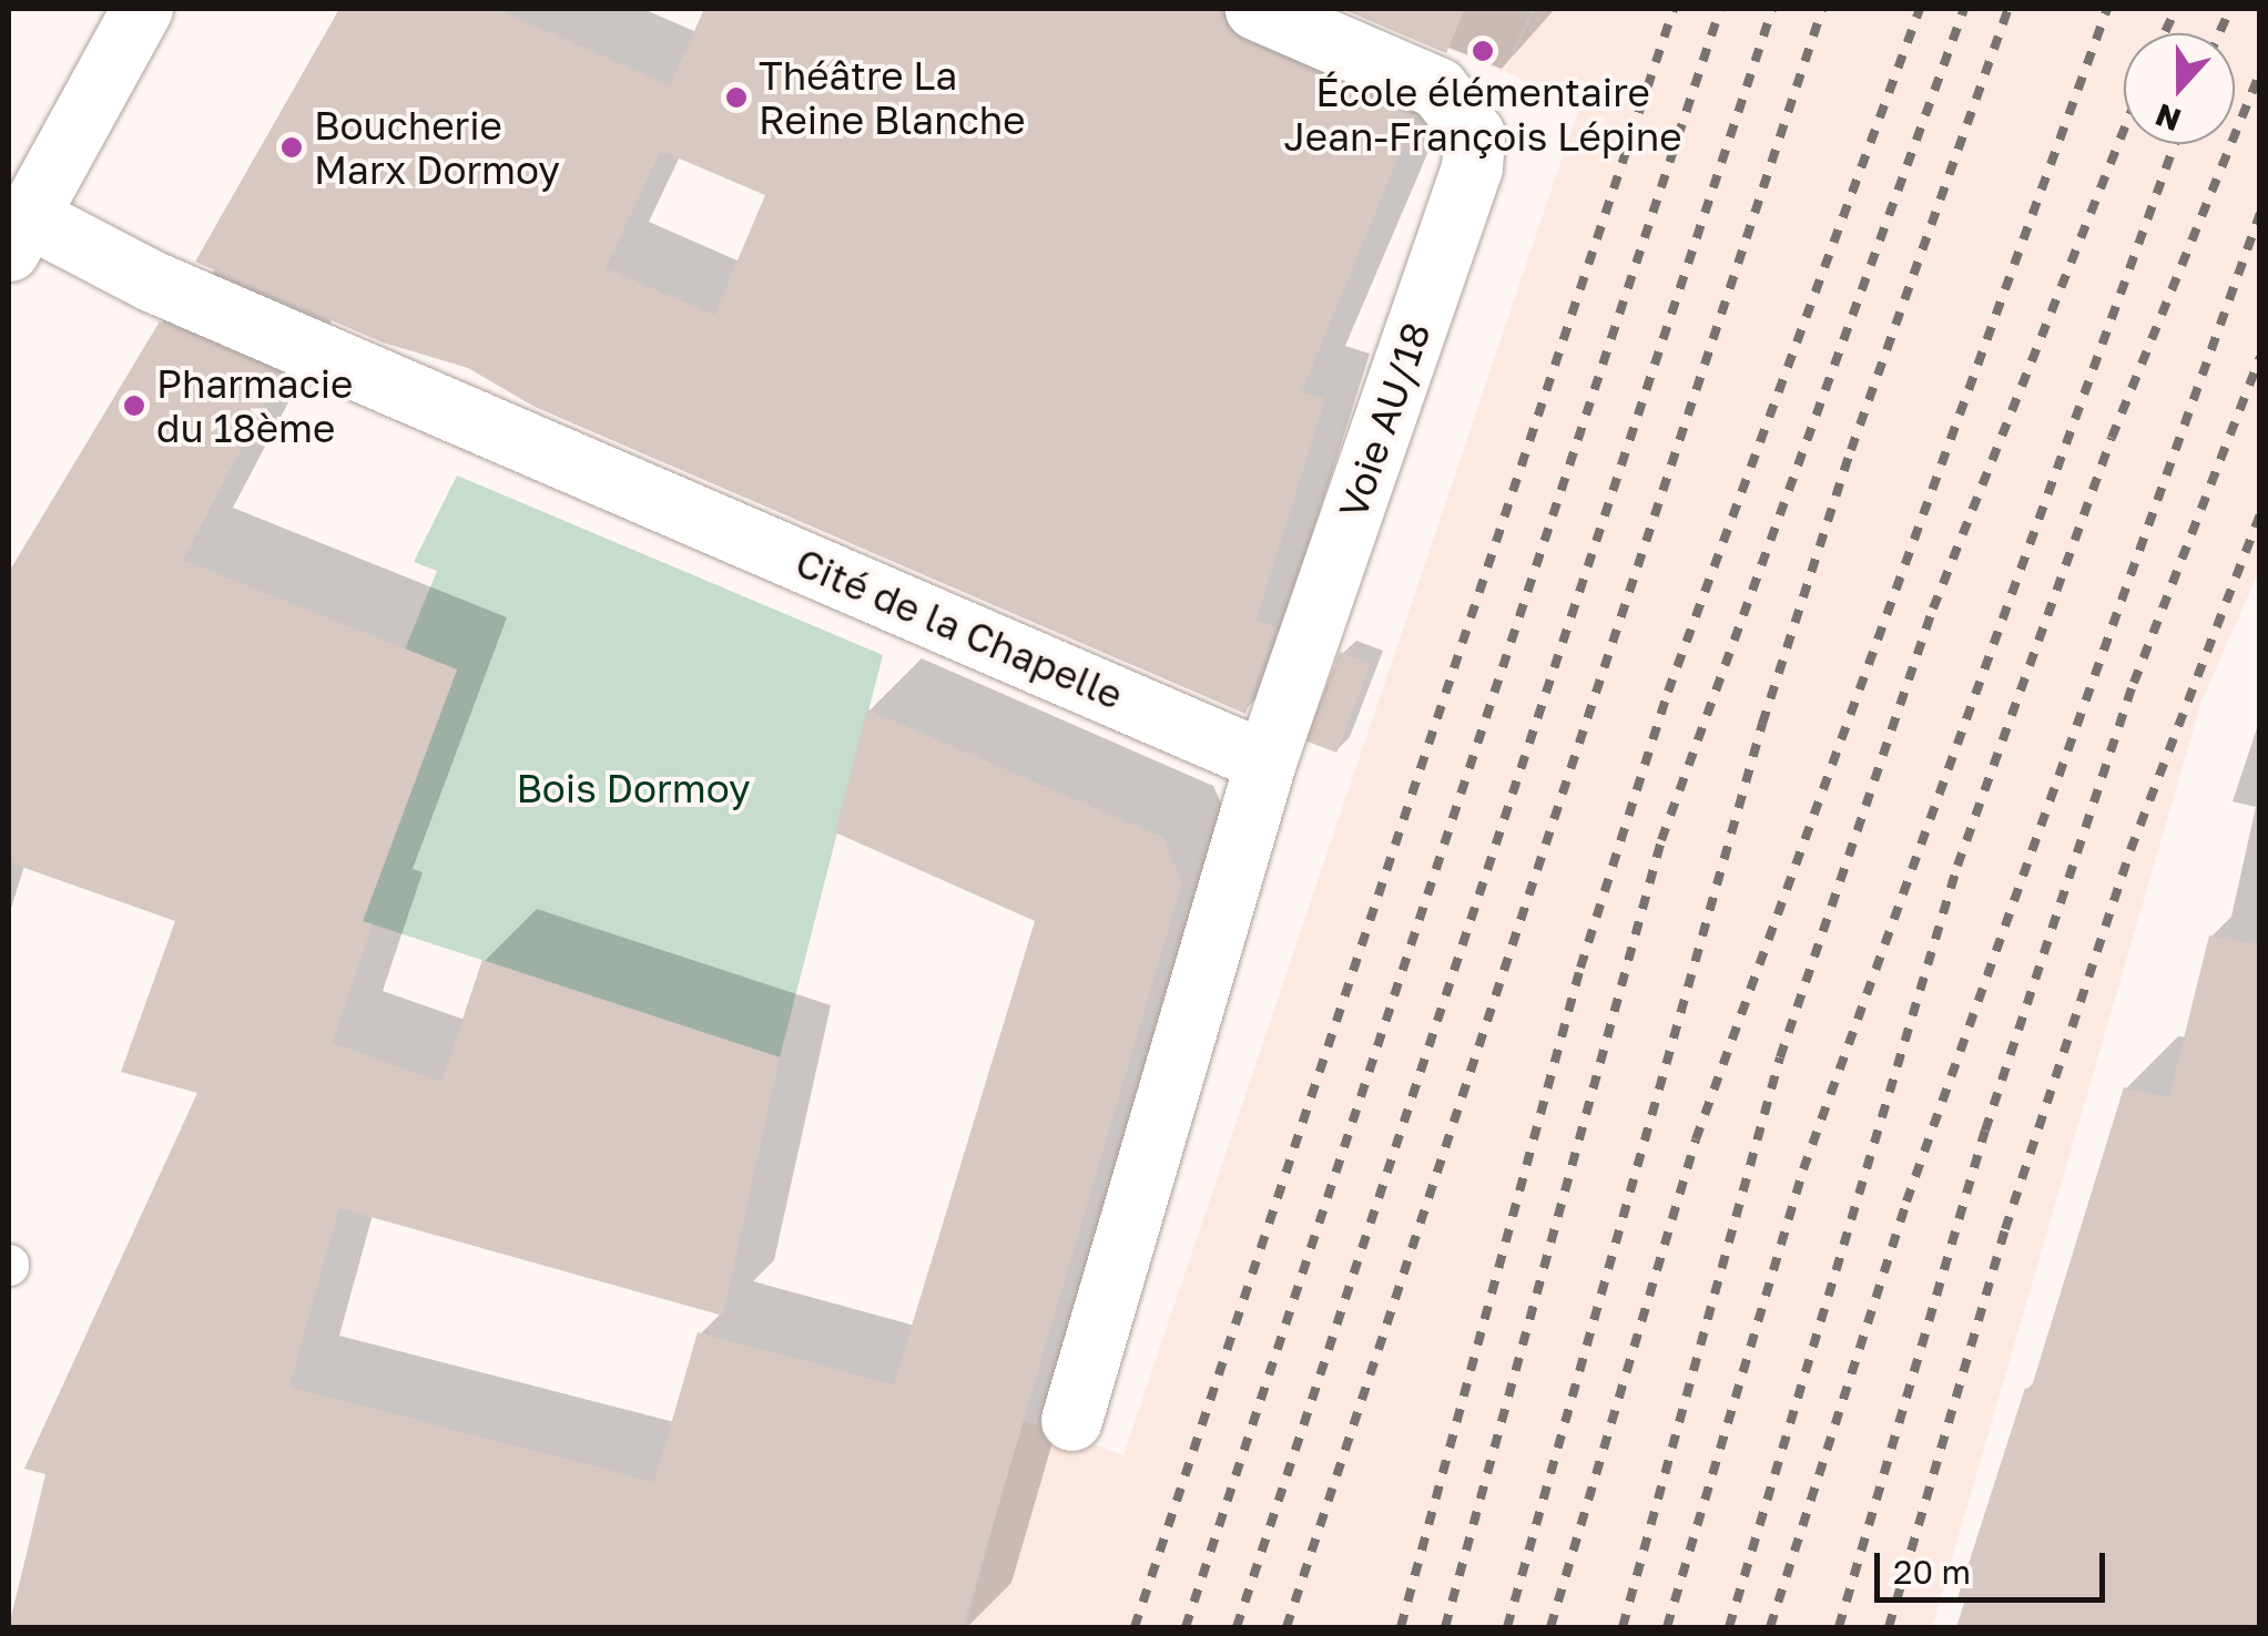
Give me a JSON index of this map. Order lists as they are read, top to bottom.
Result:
{
  "streets": {
    "street": ["Voie AU/18", "Cité de la Chapelle"]
  },
  "crossings": [
    ["Voie AU/18", "Cité de la Chapelle"]
  ],
  "parks": ["Bois Dormoy"],
  "places": [
    "École élémentaire Jean-François Lépine",
    "Théâtre La Reine Blanche",
    "Boucherie Marx Dormoy",
    "Pharmacie du 18ème"
  ],
  "scale_bar": "20 m",
  "north": "bottom"
}
